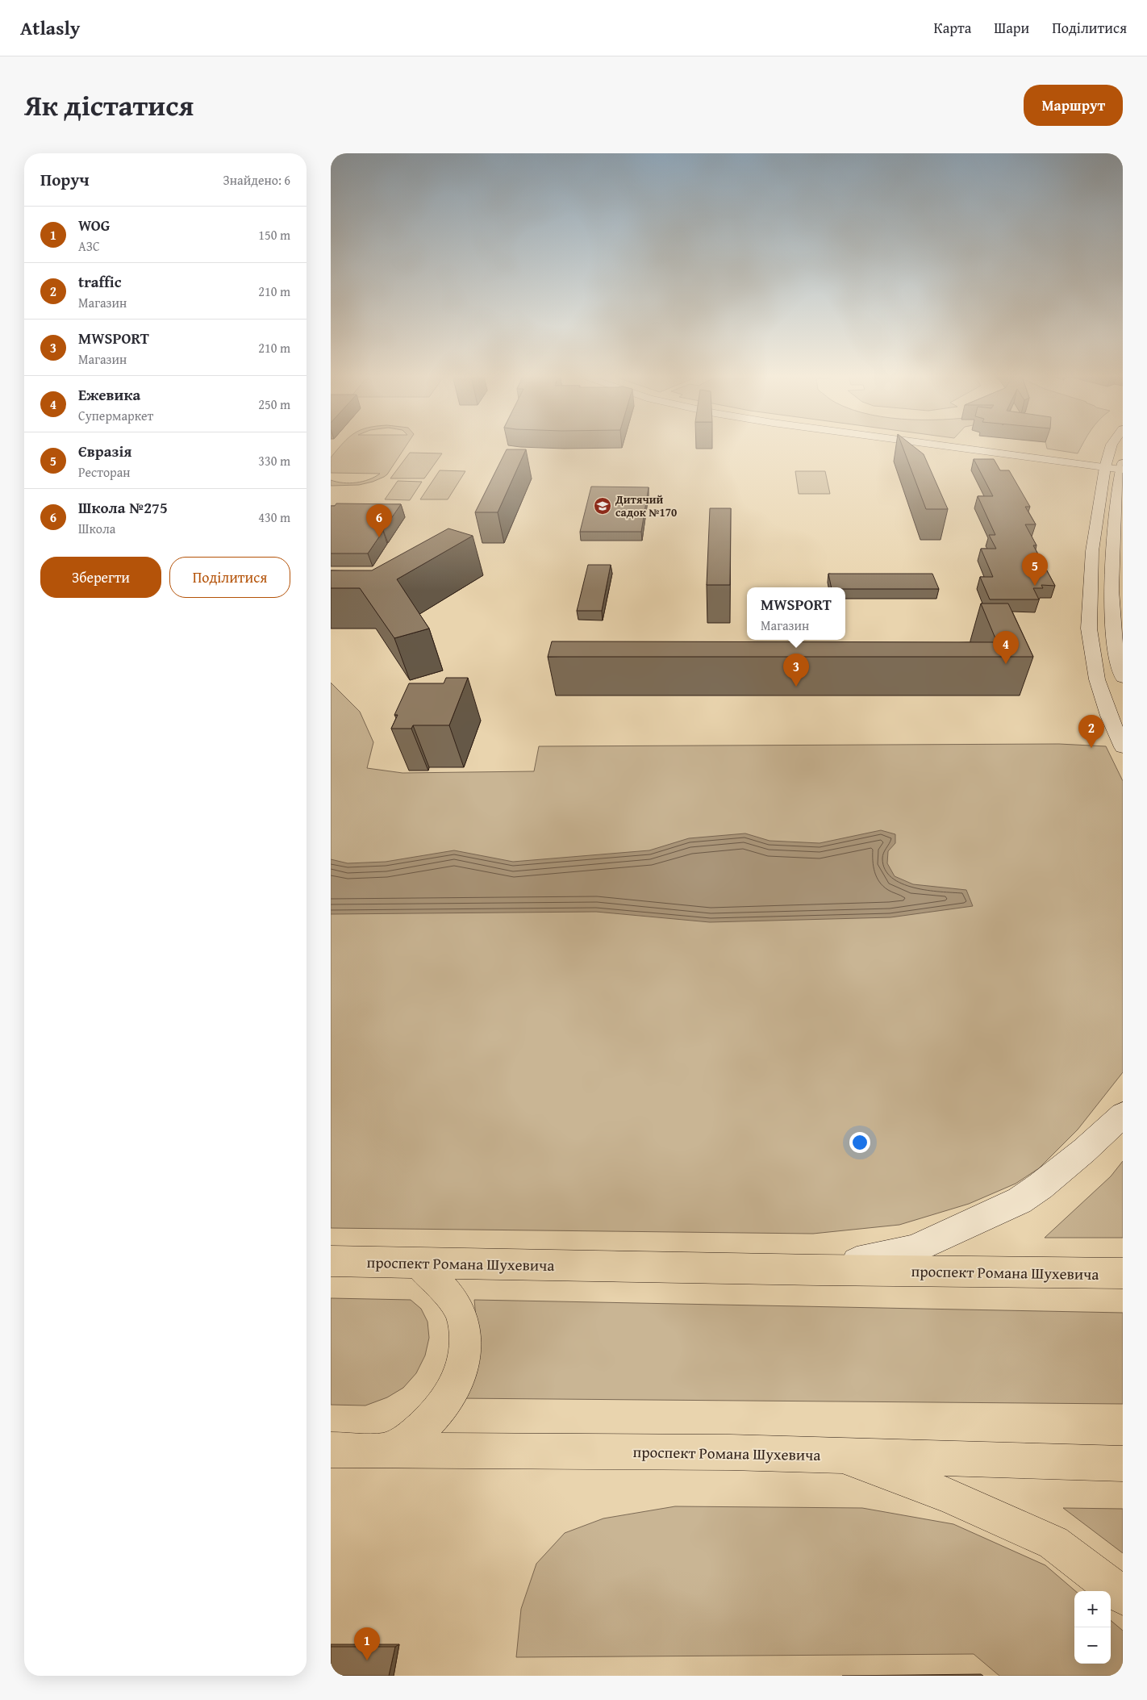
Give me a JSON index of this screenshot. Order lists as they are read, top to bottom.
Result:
{
  "streets": {
    "main road": ["проспект Романа Шухевича"]
  },
  "places": {
    "school or university": ["Дитячий садок №170"]
  },
  "page": {
    "header": "Atlasly",
    "nav": ["Карта", "Шари", "Поділитися"],
    "title": "Як дістатися",
    "buttons": [
      "Маршрут",
      ["Зберегти", "Поділитися"]
    ],
    "heading": ["Поруч", "Знайдено: 6"],
    "list": [
      {
        "mark": "1",
        "name": "WOG",
        "note": "АЗС",
        "value": "150 m"
      },
      {
        "mark": "2",
        "name": "traffic",
        "note": "Магазин",
        "value": "210 m"
      },
      {
        "mark": "3",
        "name": "MWSPORT",
        "note": "Магазин",
        "value": "210 m"
      },
      {
        "mark": "4",
        "name": "Ежевика",
        "note": "Супермаркет",
        "value": "250 m"
      },
      {
        "mark": "5",
        "name": "Євразія",
        "note": "Ресторан",
        "value": "330 m"
      },
      {
        "mark": "6",
        "name": "Школа №275",
        "note": "Школа",
        "value": "430 m"
      }
    ],
    "pins": [
      "6",
      "5",
      "4",
      "3",
      "2",
      "1"
    ],
    "popup": ["MWSPORT", "Магазин"],
    "map_buttons": ["+", "−"]
  }
}
